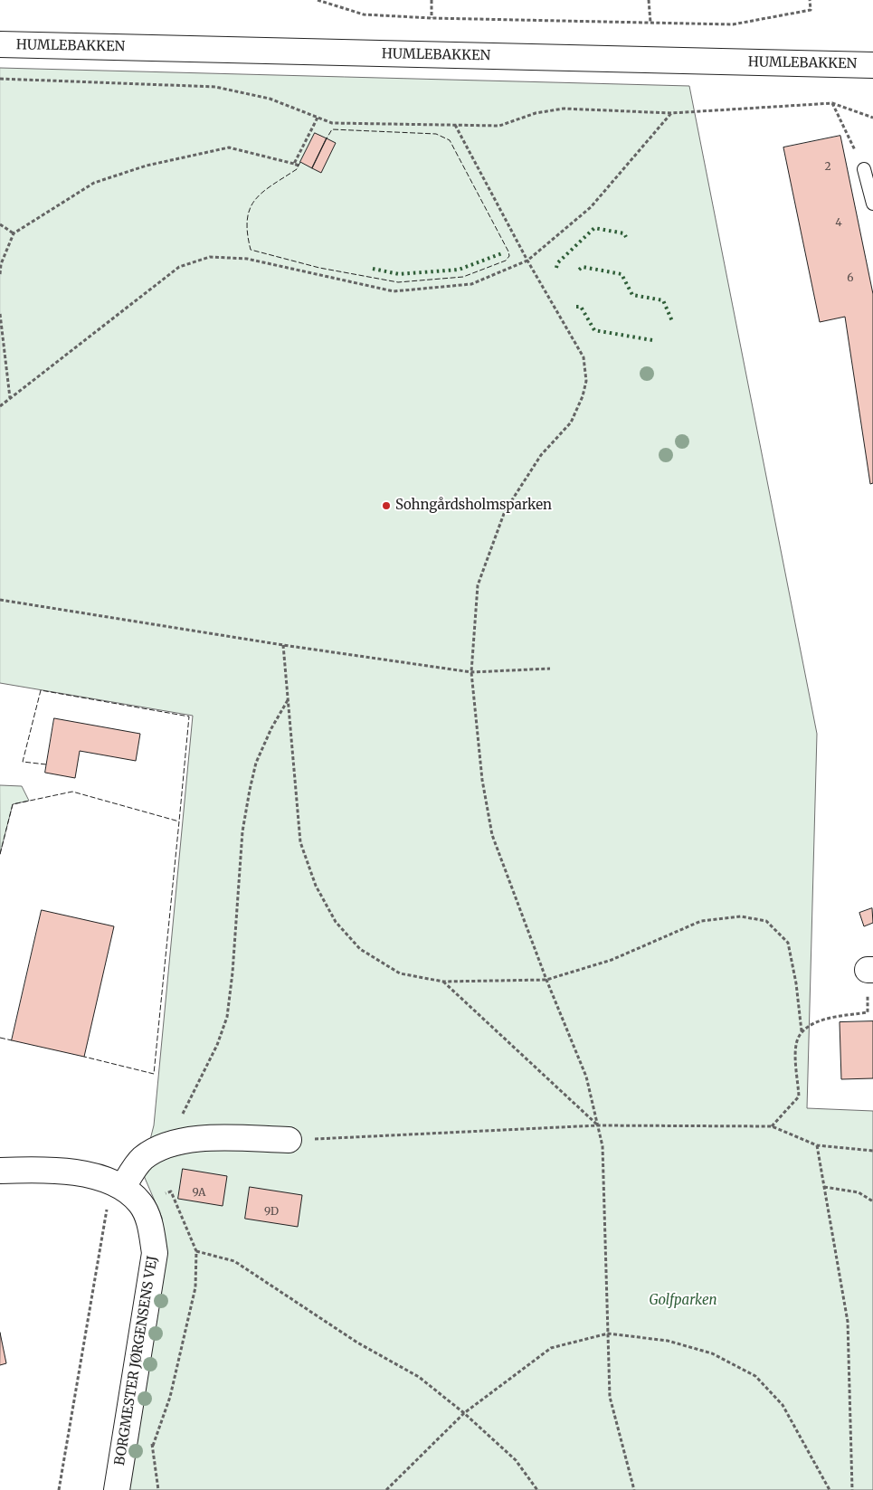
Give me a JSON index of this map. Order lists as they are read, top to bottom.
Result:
{
  "streets": {
    "street": ["HUMLEBAKKEN", "BORGMESTER JØRGENSENS VEJ"]
  },
  "parks": ["Golfparken"],
  "places": ["Sohngårdsholmsparken"],
  "house_numbers": [
    "2",
    "4",
    "6",
    "9A",
    "9D"
  ]
}
